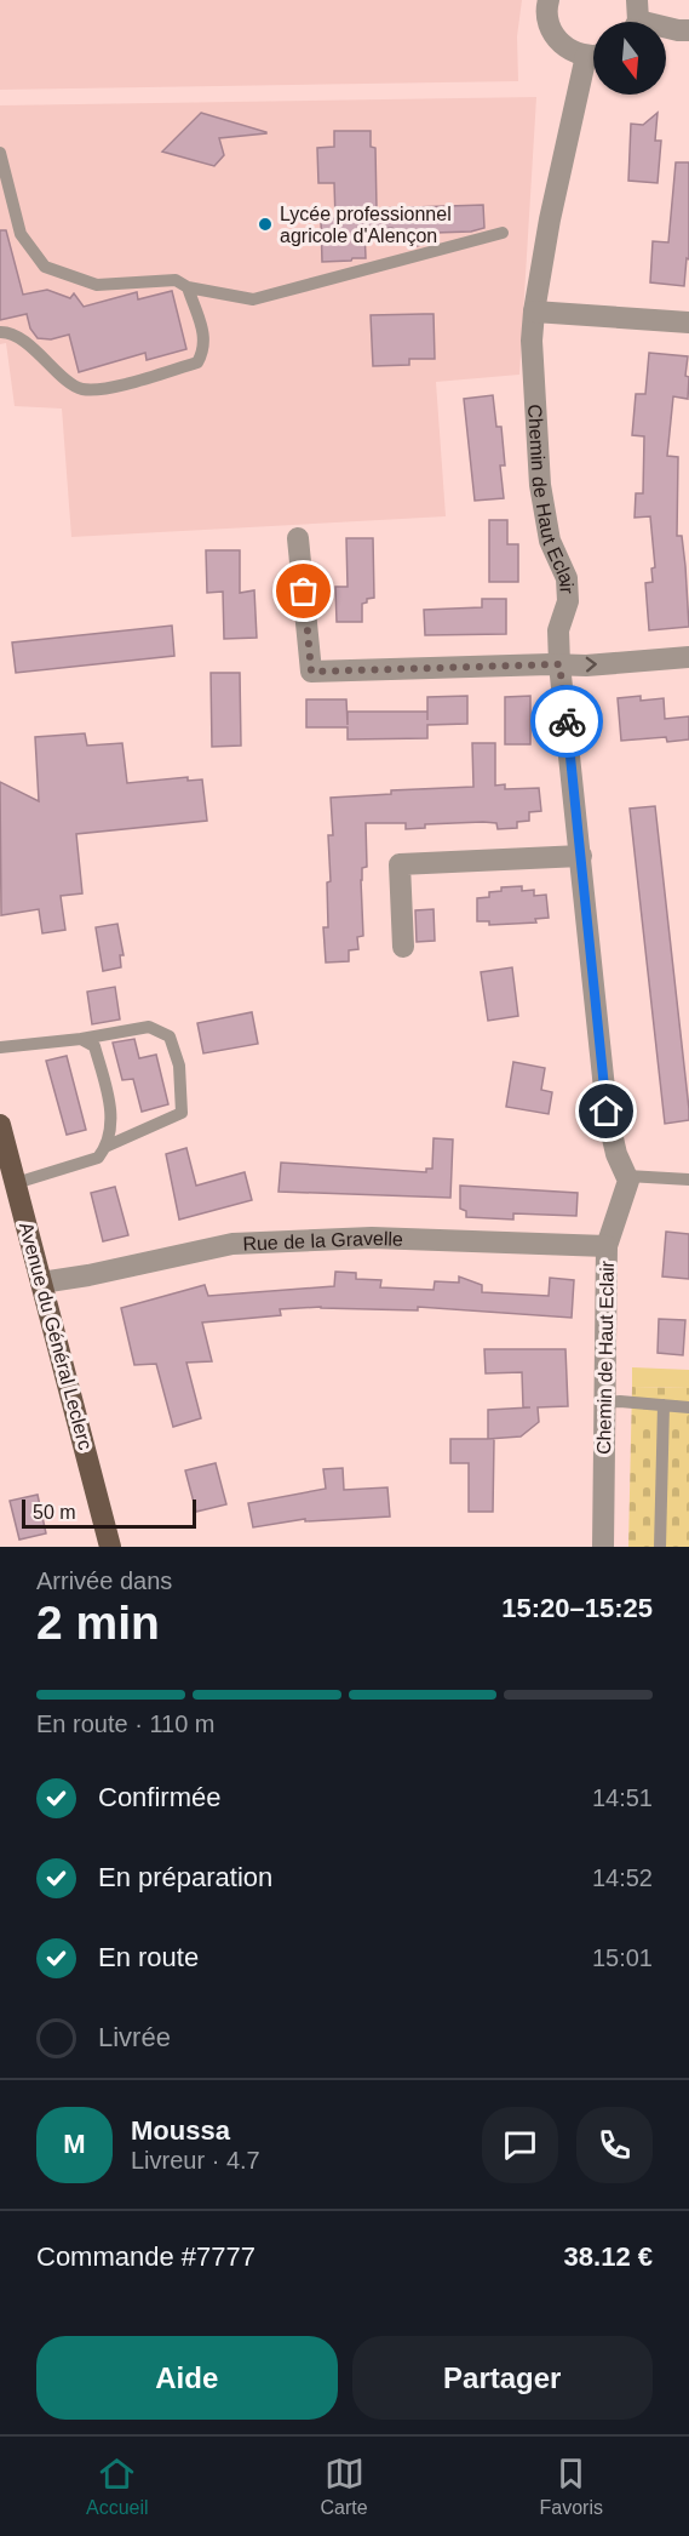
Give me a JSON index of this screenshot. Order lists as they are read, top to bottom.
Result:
{
  "streets": {
    "main road": ["Avenue du Général Leclerc"],
    "street": ["Chemin de Haut Eclair", "Rue de la Gravelle"]
  },
  "crossings": [
    ["Chemin de Haut Eclair", "Rue de la Gravelle"],
    ["Rue de la Gravelle", "Avenue du Général Leclerc"]
  ],
  "places": ["Lycée professionnel agricole d'Alençon"],
  "scale_bar": "50 m",
  "north": "bottom",
  "page": {
    "scale": "50 m",
    "heading": ["2 min", "Arrivée dans", "15:20–15:25"],
    "panel": [
      "Moussa",
      "Livreur · 4.7",
      "Commande #7777",
      "38.12 €"
    ],
    "bar": "En route · 110 m",
    "list": [
      ["Confirmée", "14:51"],
      ["En préparation", "14:52"],
      ["En route", "15:01"],
      "Livrée"
    ],
    "round": "M",
    "buttons": ["Aide", "Partager"],
    "tabs": ["Accueil", "Carte", "Favoris"]
  }
}
